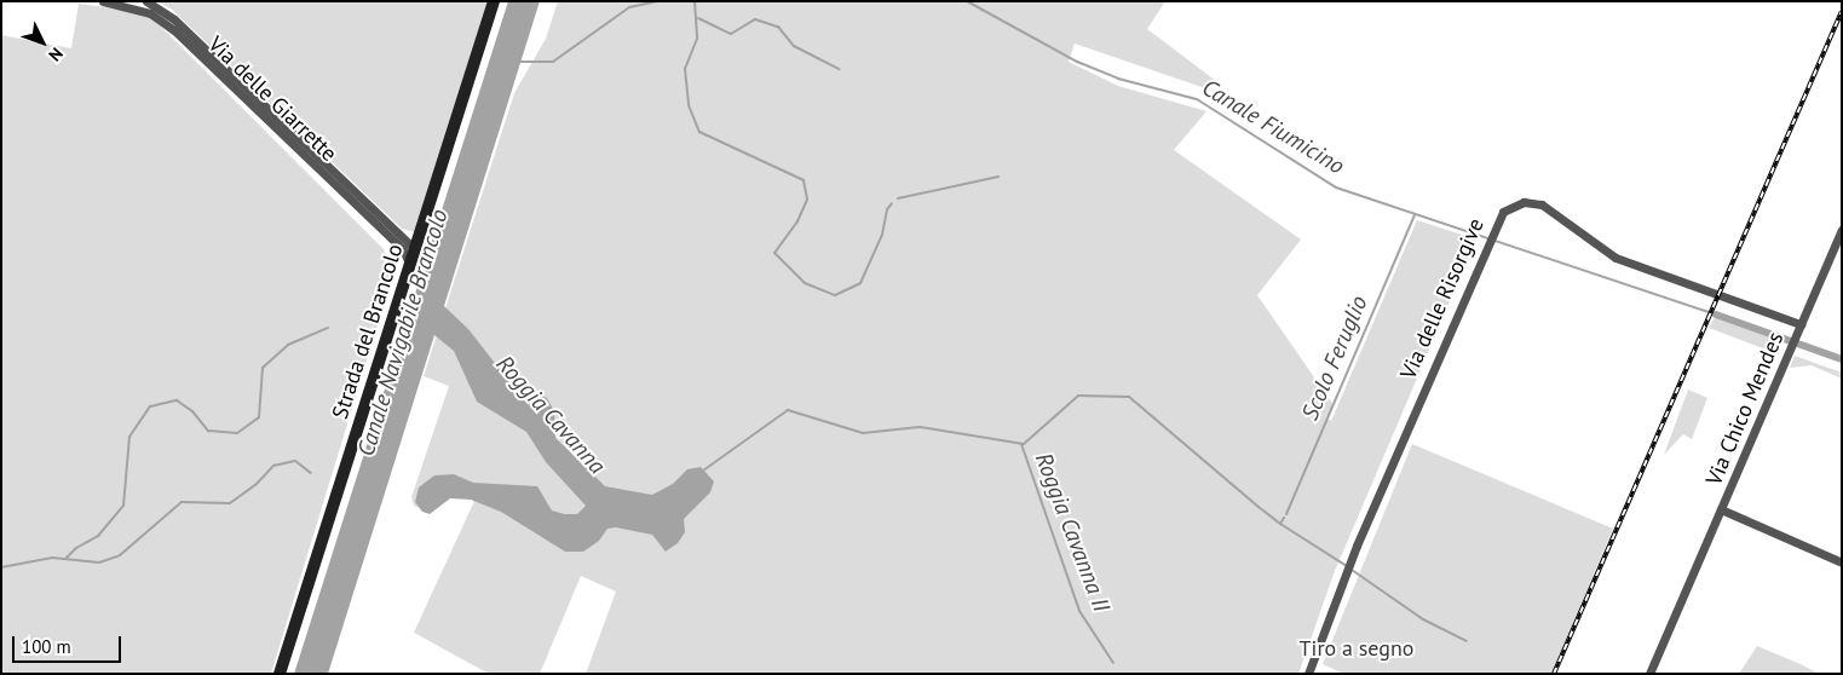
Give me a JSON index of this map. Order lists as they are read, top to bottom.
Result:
{
  "streets": {
    "street": [
      "Via delle Giarrette",
      "Via delle Risorgive",
      "Strada del Brancolo",
      "Via Chico Mendes"
    ]
  },
  "crossings": [
    ["Via delle Giarrette", "Strada del Brancolo"],
    ["Via delle Risorgive", "Via Chico Mendes"]
  ],
  "water": [
    "Canale Fiumicino",
    "Canale Navigabile Brancolo",
    "Scolo Feruglio",
    "Roggia Cavanna",
    "Roggia Cavanna II"
  ],
  "parks": ["Tiro a segno"],
  "scale_bar": "100 m",
  "north": "bottom right"
}
